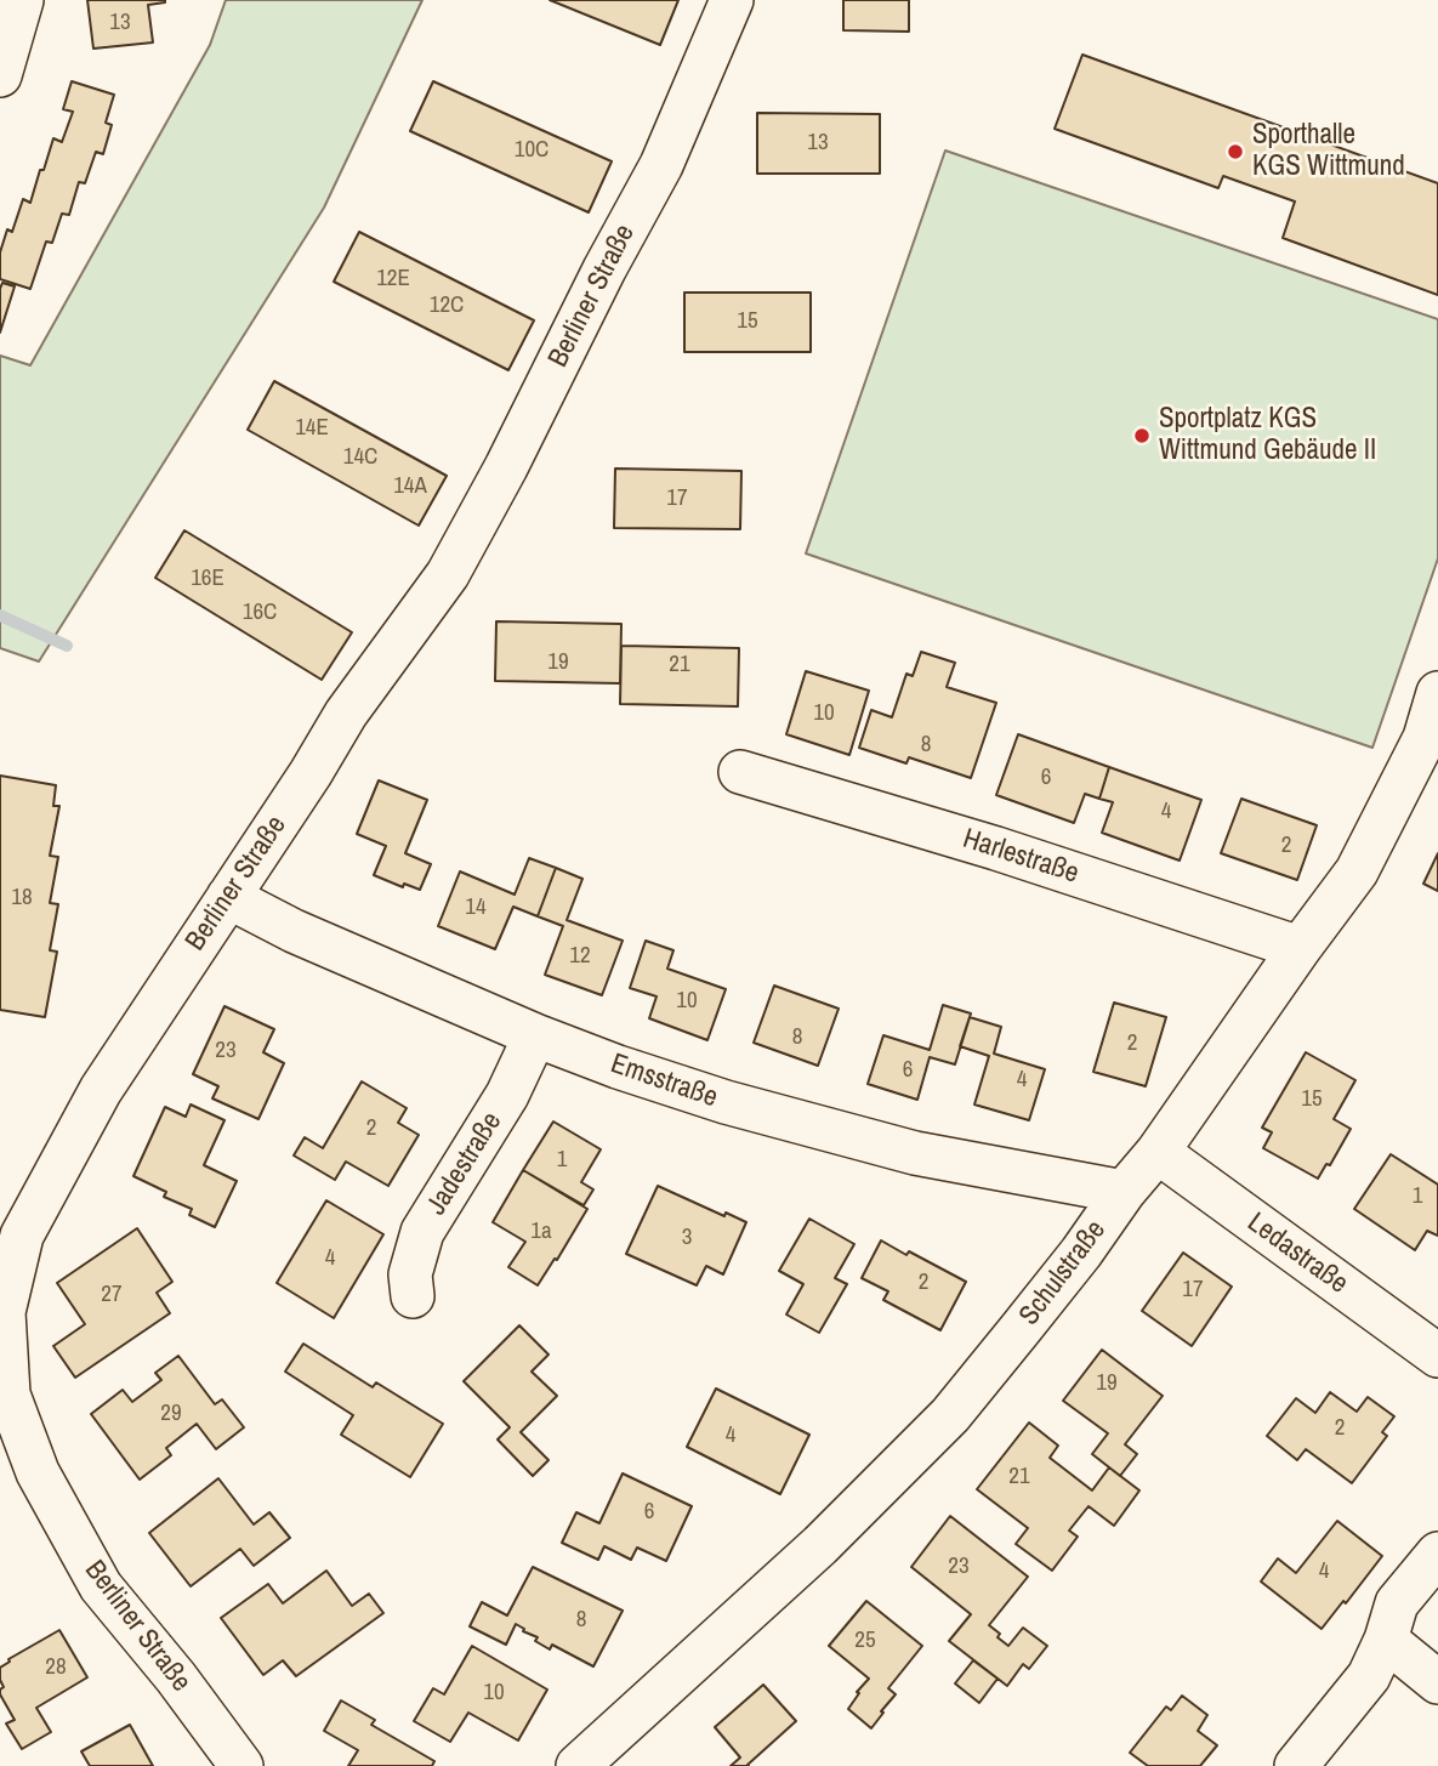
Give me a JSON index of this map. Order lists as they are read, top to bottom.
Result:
{
  "streets": {
    "street": [
      "Berliner Straße",
      "Harlestraße",
      "Emsstraße",
      "Jadestraße",
      "Ledastraße",
      "Schulstraße"
    ]
  },
  "crossings": [
    ["Berliner Straße", "Emsstraße"],
    ["Harlestraße", "Schulstraße"],
    ["Emsstraße", "Jadestraße"],
    ["Emsstraße", "Schulstraße"],
    ["Ledastraße", "Schulstraße"]
  ],
  "places": ["Sporthalle KGS Wittmund", "Sportplatz KGS Wittmund Gebäude II"],
  "house_numbers": [
    "13",
    "13",
    "10C",
    "12E",
    "12C",
    "15",
    "14E",
    "14C",
    "14A",
    "17",
    "16E",
    "16C",
    "19",
    "21",
    "10",
    "8",
    "6",
    "4",
    "2",
    "18",
    "14",
    "12",
    "10",
    "8",
    "2",
    "23",
    "6",
    "4",
    "15",
    "2",
    "1",
    "1",
    "1a",
    "3",
    "4",
    "2",
    "17",
    "27",
    "19",
    "29",
    "2",
    "4",
    "21",
    "6",
    "23",
    "4",
    "8",
    "25",
    "28",
    "10"
  ]
}
